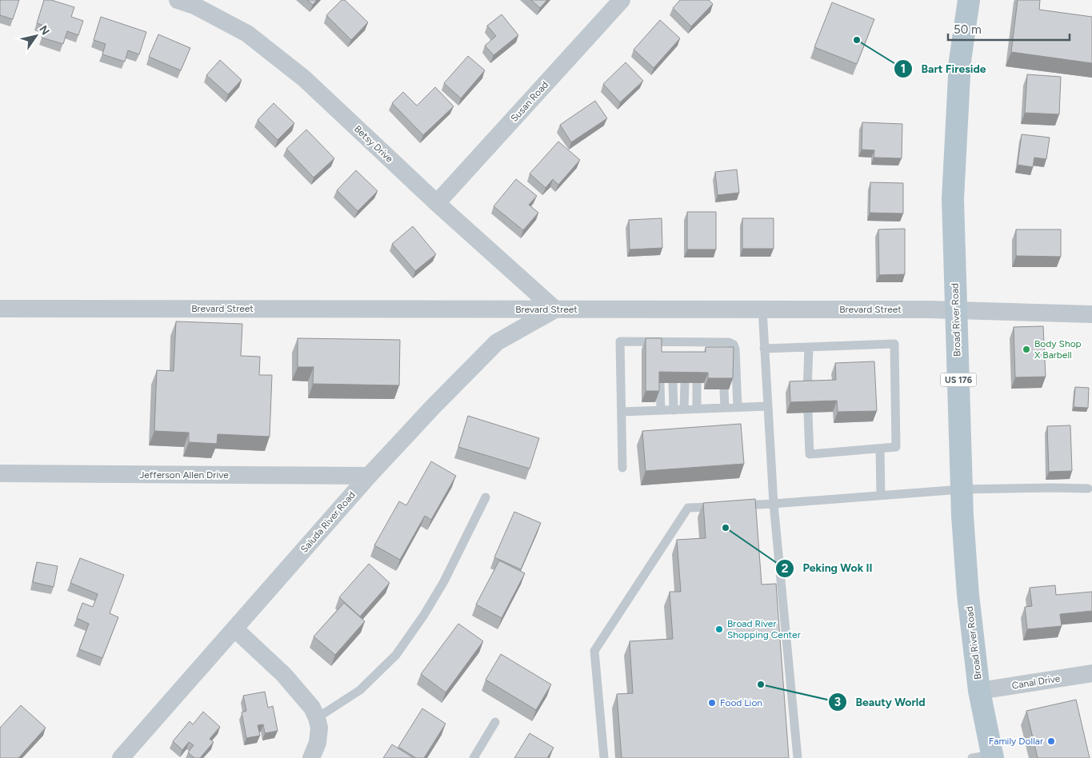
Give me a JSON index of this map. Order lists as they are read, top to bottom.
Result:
{
  "streets": {
    "main road": ["Broad River Road", "US 176"],
    "street": [
      "Susan Road",
      "Betsy Drive",
      "Brevard Street",
      "Jefferson Allen Drive",
      "Saluda River Road",
      "Canal Drive"
    ]
  },
  "crossings": [
    ["Susan Road", "Betsy Drive"],
    ["Betsy Drive", "Brevard Street"],
    ["Betsy Drive", "Saluda River Road"],
    ["Brevard Street", "Broad River Road"],
    ["Brevard Street", "Saluda River Road"],
    ["Broad River Road", "Canal Drive"],
    ["Jefferson Allen Drive", "Saluda River Road"]
  ],
  "places": [
    "Bart Fireside",
    "Body Shop X Barbell",
    "Peking Wok II",
    "Broad River Shopping Center",
    "Beauty World",
    "Food Lion",
    "Family Dollar"
  ],
  "scale_bar": "50 m",
  "north": "top right"
}
